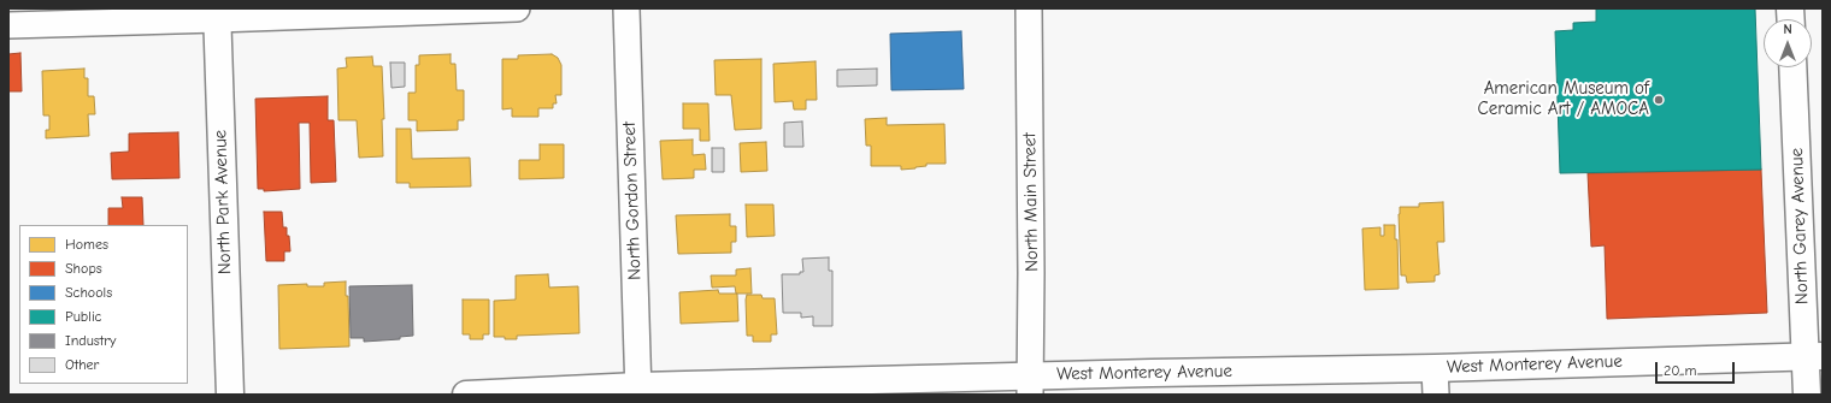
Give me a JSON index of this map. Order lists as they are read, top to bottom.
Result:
{
  "streets": {
    "street": [
      "North Gordon Street",
      "North Park Avenue",
      "North Main Street",
      "North Garey Avenue",
      "West Monterey Avenue"
    ]
  },
  "crossings": [
    ["North Gordon Street", "West Monterey Avenue"],
    ["North Main Street", "West Monterey Avenue"],
    ["North Garey Avenue", "West Monterey Avenue"]
  ],
  "places": ["American Museum of Ceramic Art / AMOCA"],
  "legend": [
    "Homes",
    "Shops",
    "Schools",
    "Public",
    "Industry",
    "Other"
  ],
  "scale_bar": "20 m",
  "north": "top"
}
